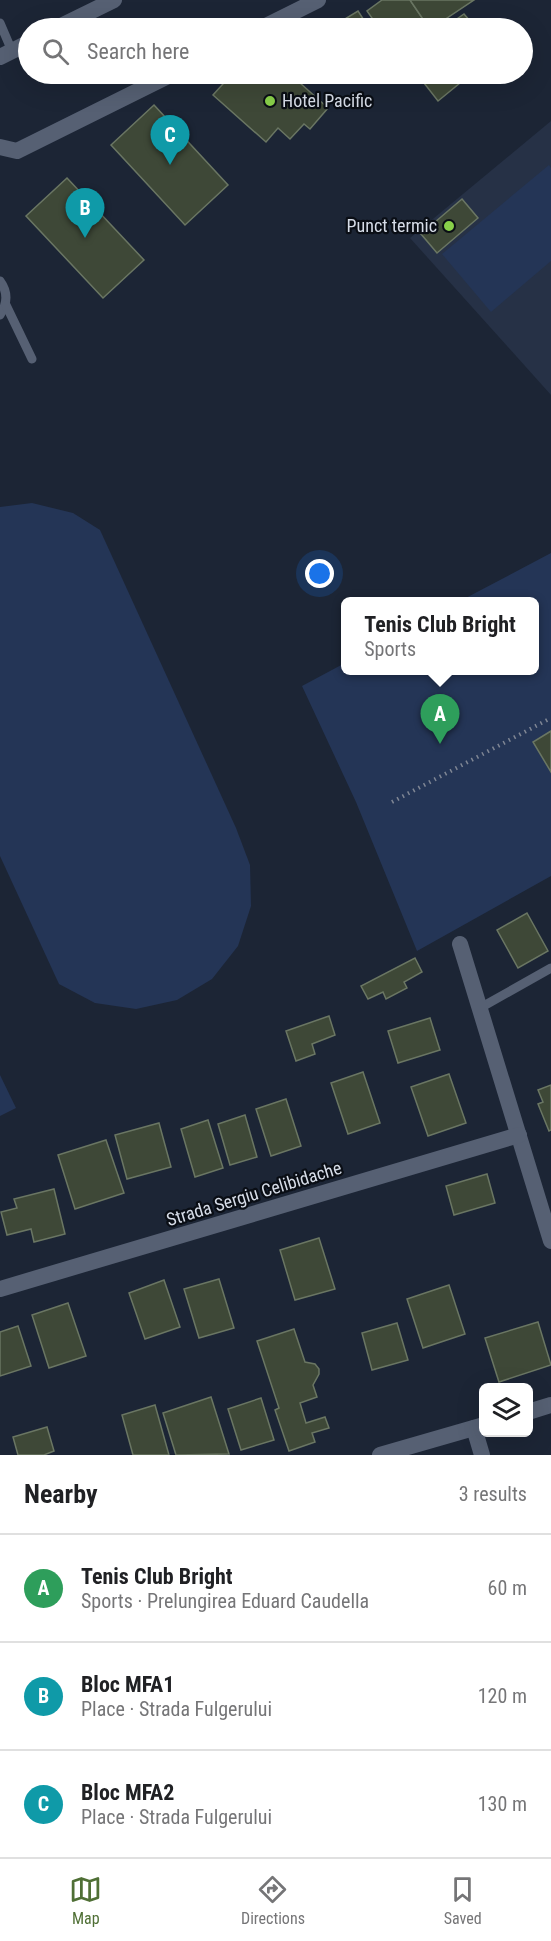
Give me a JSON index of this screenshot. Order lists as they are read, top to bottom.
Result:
{
  "streets": {
    "street": ["Strada Sergiu Celibidache"]
  },
  "places": ["Hotel Pacific", "Punct termic"],
  "page": {
    "search": "Search here",
    "pins": ["C", "B", "A"],
    "popup": ["Tenis Club Bright", "Sports"],
    "heading": ["Nearby", "3 results"],
    "list": [
      {
        "mark": "A",
        "name": "Tenis Club Bright",
        "note": "Sports · Prelungirea Eduard Caudella",
        "value": "60 m"
      },
      {
        "mark": "B",
        "name": "Bloc MFA1",
        "note": "Place · Strada Fulgerului",
        "value": "120 m"
      },
      {
        "mark": "C",
        "name": "Bloc MFA2",
        "note": "Place · Strada Fulgerului",
        "value": "130 m"
      }
    ],
    "nav": ["Map", "Directions", "Saved"]
  }
}
